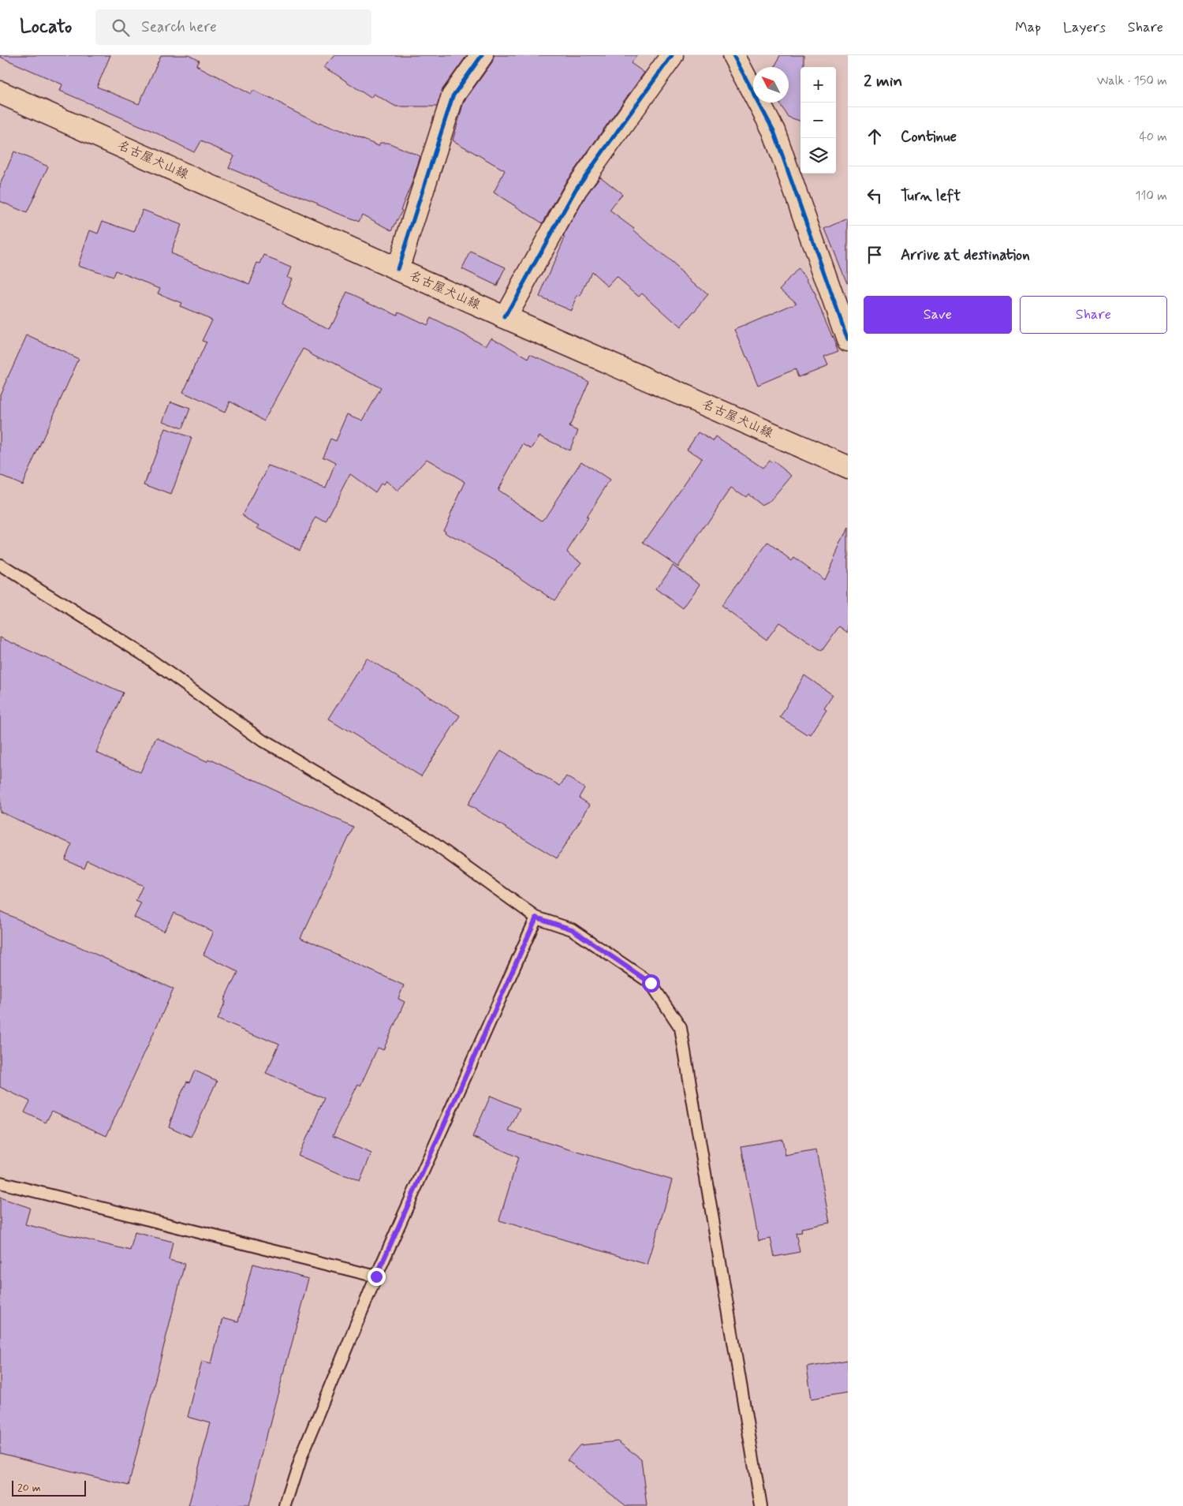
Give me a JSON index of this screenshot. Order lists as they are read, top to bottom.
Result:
{
  "streets": {
    "main road": ["名古屋犬山線"]
  },
  "scale_bar": "20 m",
  "north": "top left",
  "page": {
    "header": "Locato",
    "search": "Search here",
    "nav": ["Map", "Layers", "Share"],
    "heading": ["2 min", "Walk · 150 m"],
    "map_buttons": ["+", "−"],
    "list": [
      ["Continue", "40 m"],
      ["Turn left", "110 m"],
      "Arrive at destination"
    ],
    "buttons": ["Save", "Share"],
    "scale": "20 m"
  }
}
